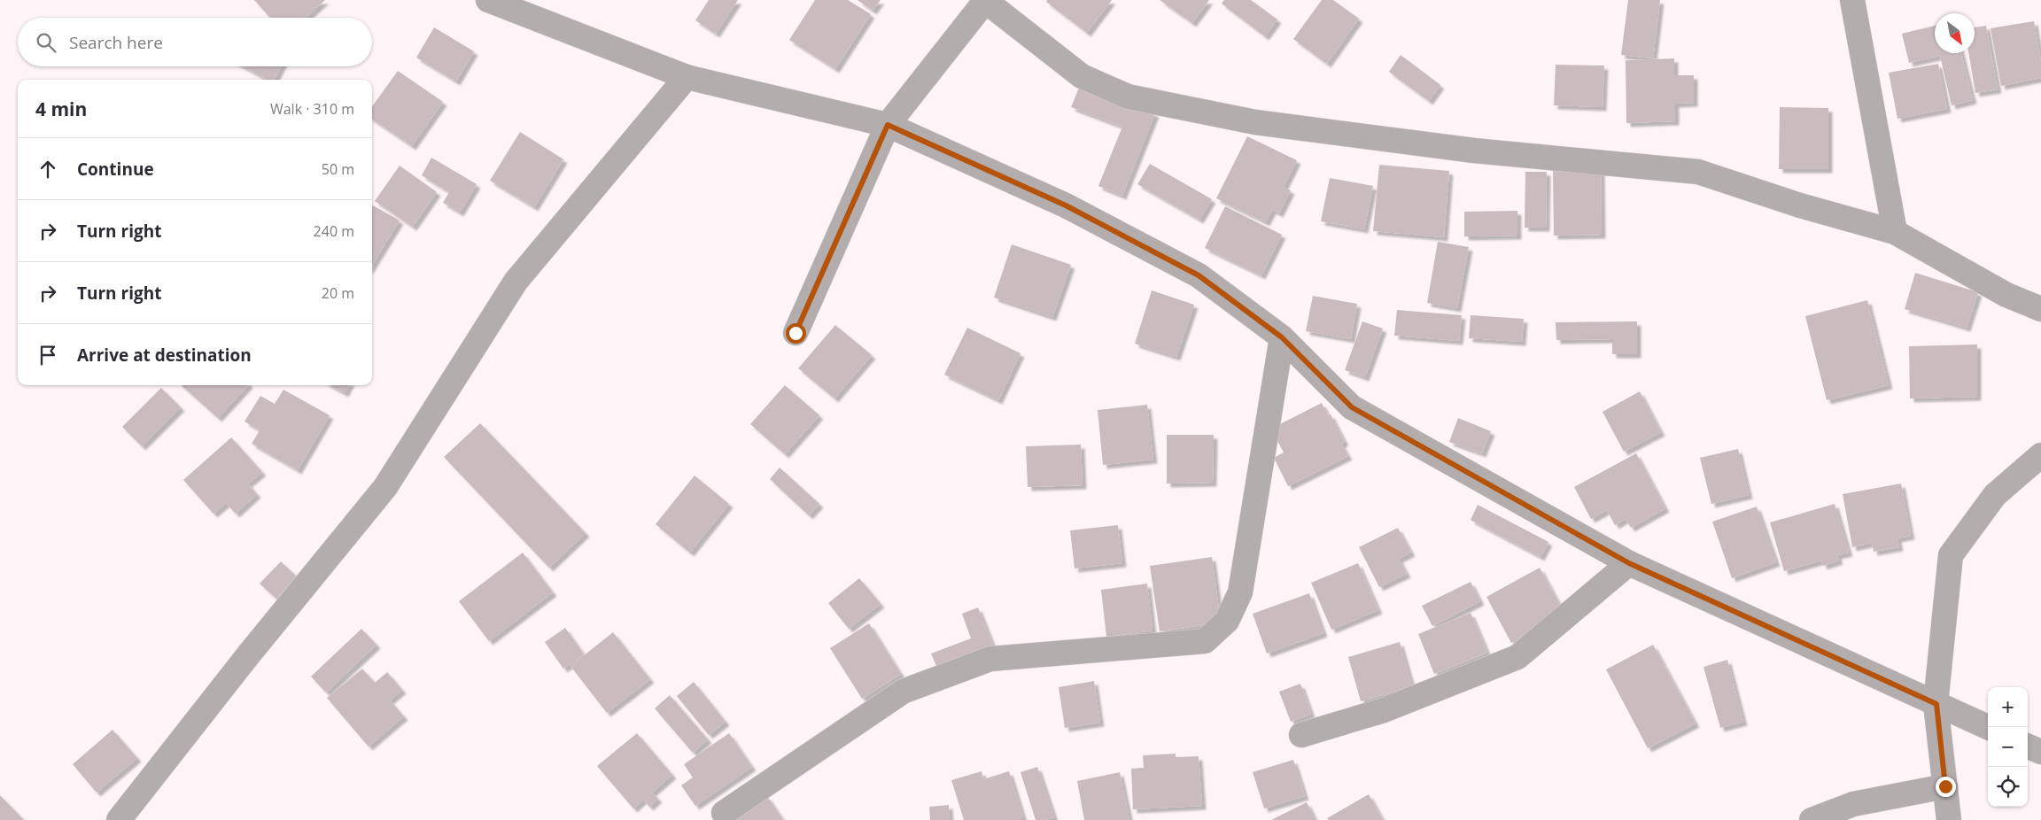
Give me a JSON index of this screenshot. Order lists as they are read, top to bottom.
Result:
{
  "north": "bottom right",
  "page": {
    "search": "Search here",
    "heading": ["4 min", "Walk · 310 m"],
    "list": [
      ["Continue", "50 m"],
      ["Turn right", "240 m"],
      ["Turn right", "20 m"],
      "Arrive at destination"
    ],
    "map_buttons": ["+", "−"]
  }
}
